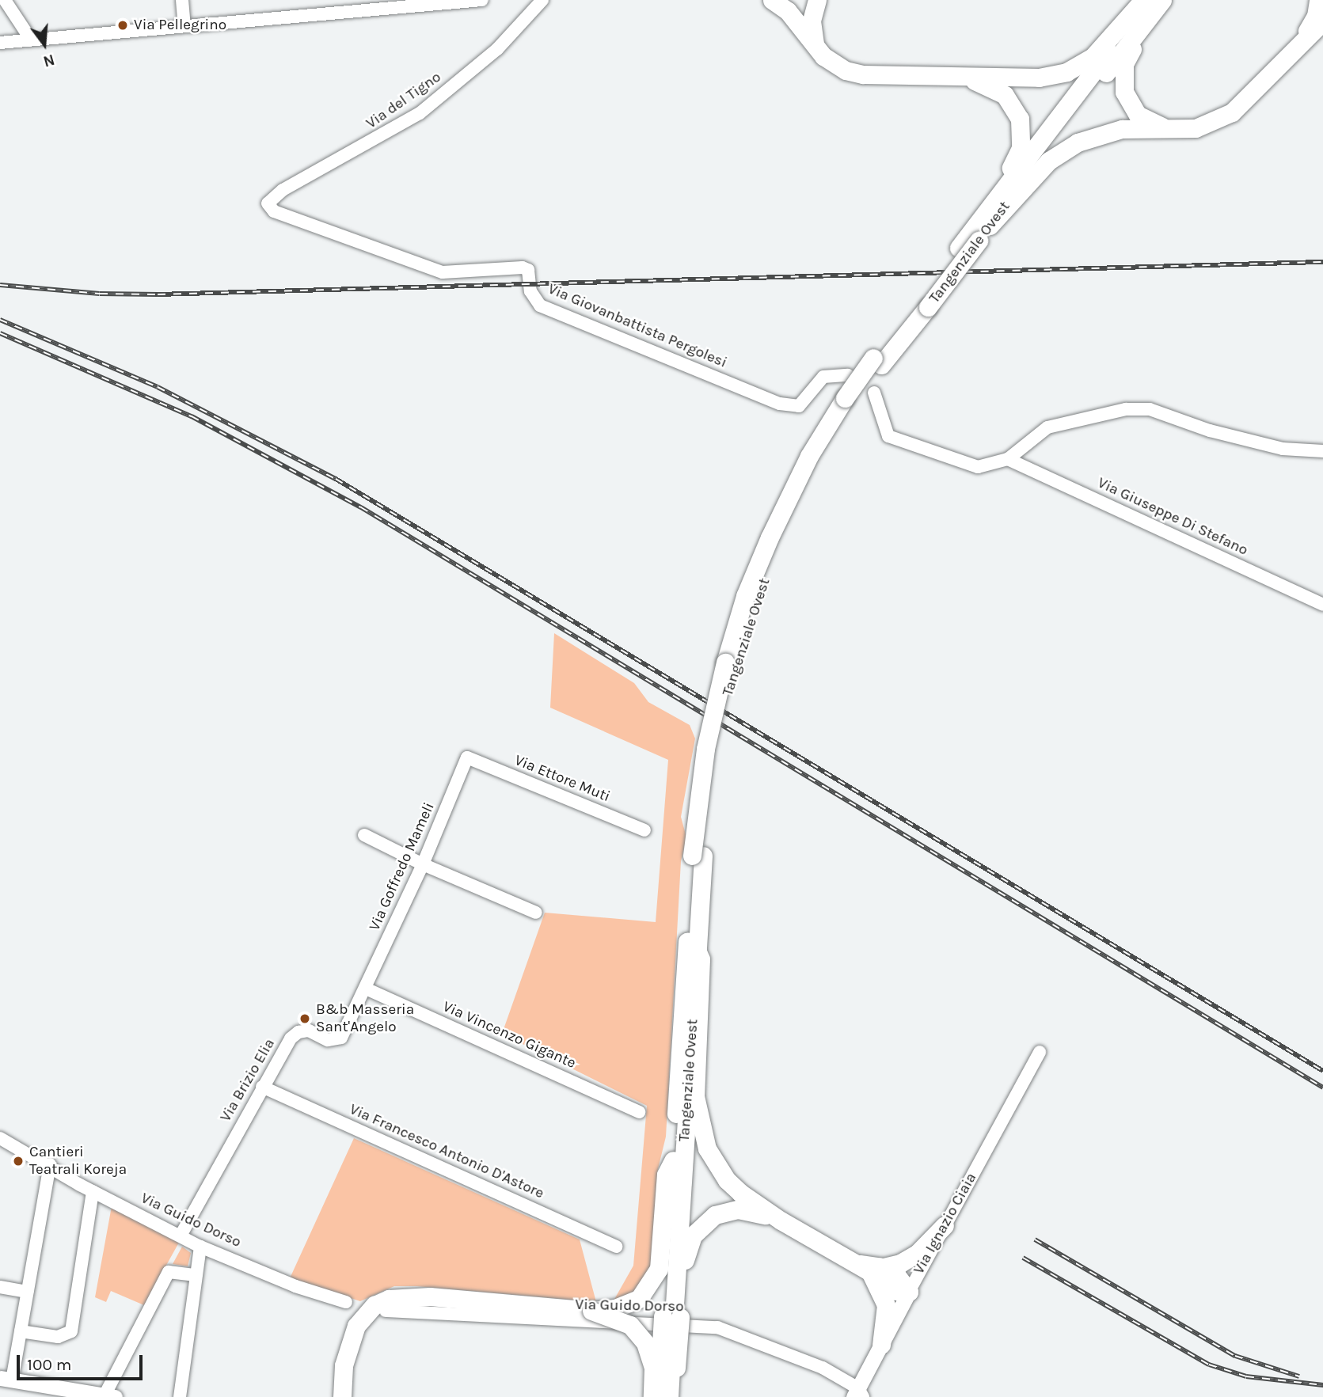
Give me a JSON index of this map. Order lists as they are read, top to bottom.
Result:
{
  "streets": {
    "highway": ["Tangenziale Ovest"],
    "main road": ["Via Ignazio Ciaia"],
    "street": [
      "Via del Tigno",
      "Via Giovanbattista Pergolesi",
      "Via Giuseppe Di Stefano",
      "Via Ettore Muti",
      "Via Goffredo Mameli",
      "Via Vincenzo Gigante",
      "Via Brizio Elia",
      "Via Francesco Antonio D'Astore",
      "Via Guido Dorso"
    ]
  },
  "crossings": [
    ["Via del Tigno", "Via Giovanbattista Pergolesi"],
    ["Via Ettore Muti", "Via Goffredo Mameli"],
    ["Via Goffredo Mameli", "Via Vincenzo Gigante"],
    ["Via Goffredo Mameli", "Via Brizio Elia"],
    ["Via Vincenzo Gigante", "Via Brizio Elia"],
    ["Via Brizio Elia", "Via Francesco Antonio D'Astore"],
    ["Via Brizio Elia", "Via Guido Dorso"],
    ["Via Guido Dorso", "Via Ignazio Ciaia"]
  ],
  "places": ["Via Pellegrino", "B&b Masseria Sant'Angelo", "Cantieri Teatrali Koreja"],
  "scale_bar": "100 m",
  "north": "bottom"
}
